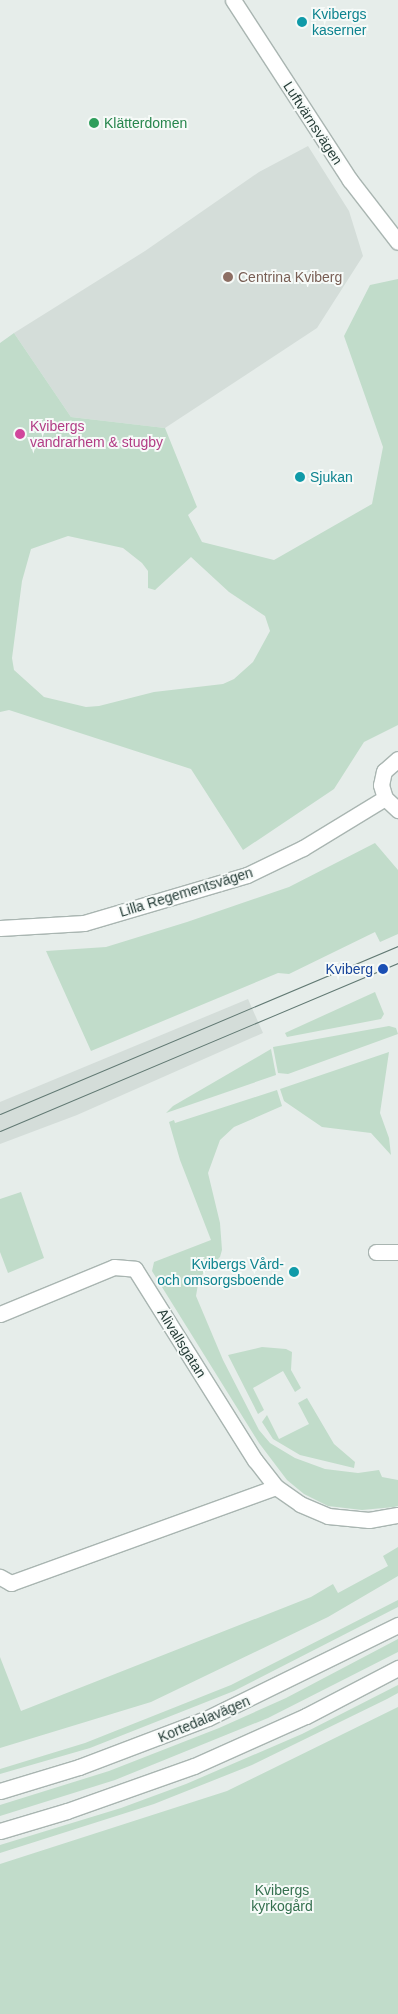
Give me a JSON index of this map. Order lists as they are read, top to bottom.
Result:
{
  "streets": {
    "street": [
      "Luftvärnsvägen",
      "Lilla Regementsvägen",
      "Alivallsgatan",
      "Kortedalavägen"
    ]
  },
  "parks": ["Kvibergs kyrkogård"],
  "places": [
    "Kvibergs kaserner",
    "Klätterdomen",
    "Centrina Kviberg",
    "Kvibergs vandrarhem & stugby",
    "Sjukan",
    "Kviberg",
    "Kvibergs Vård- och omsorgsboende"
  ]
}
